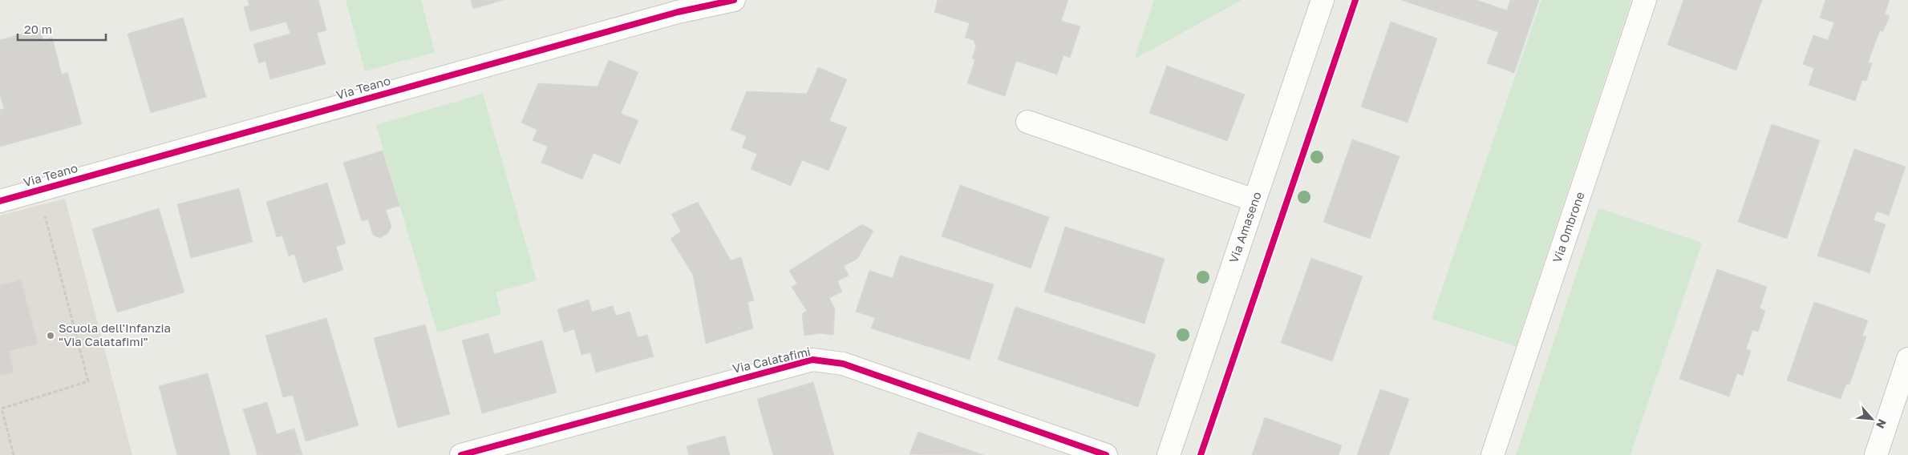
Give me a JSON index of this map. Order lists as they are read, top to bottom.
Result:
{
  "streets": {
    "street": [
      "Via Teano",
      "Via Amaseno",
      "Via Ombrone",
      "Via Calatafimi"
    ]
  },
  "places": ["Scuola dell'Infanzia \"Via Calatafimi\""],
  "scale_bar": "20 m",
  "north": "bottom right"
}
